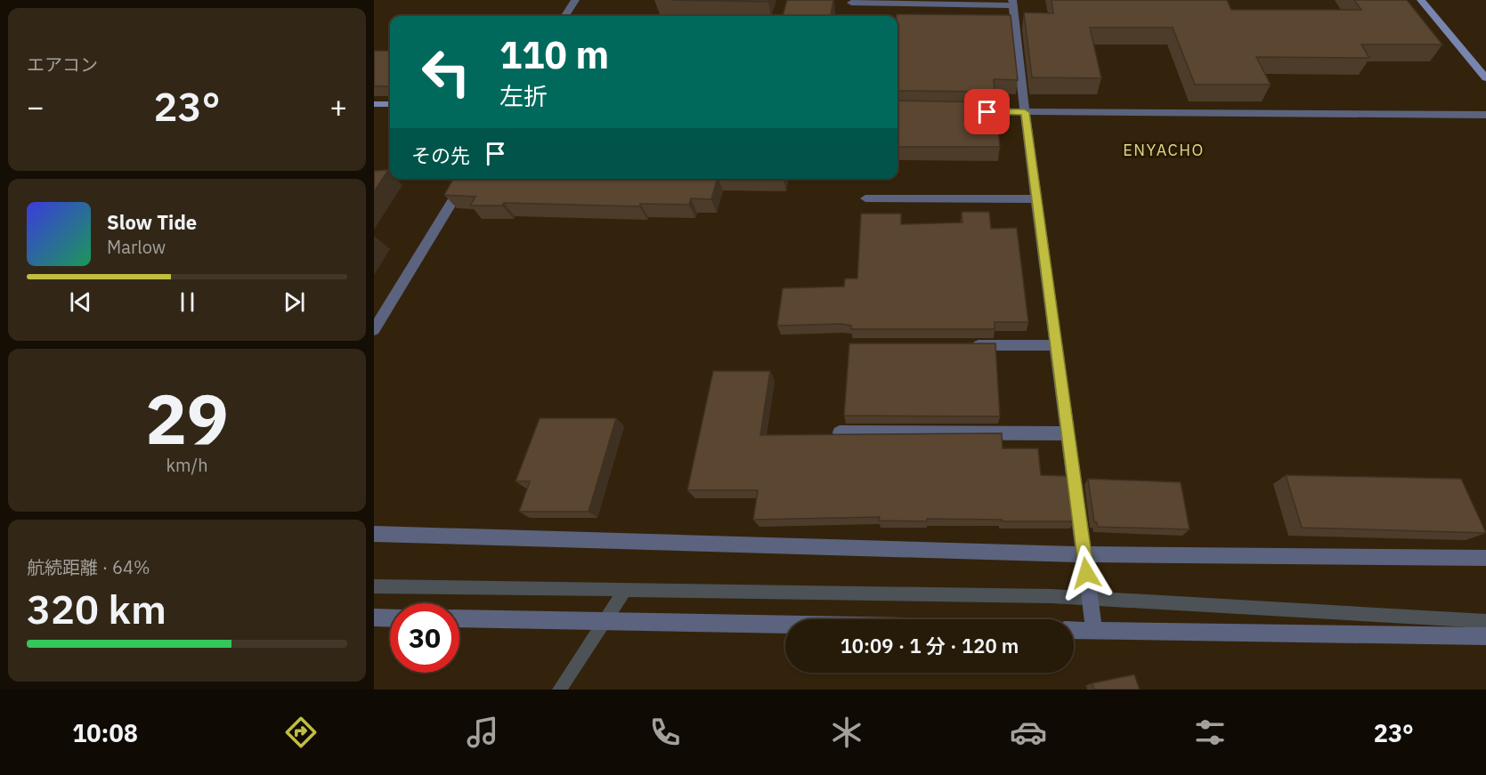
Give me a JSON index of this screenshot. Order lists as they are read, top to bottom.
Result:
{
  "districts": ["ENYACHO"],
  "page": {
    "tile": [
      "エアコン",
      ["29", "km/h"],
      ["航続距離 · 64%", "320 km"]
    ],
    "turn": ["110 m", "左折"],
    "heat": ["−", "23°", "+"],
    "then": "その先",
    "song": ["Slow Tide", "Marlow"],
    "limit": "30",
    "trip": "10:09 · 1 分 · 120 m",
    "tabs": ["10:08", "23°"]
  }
}
